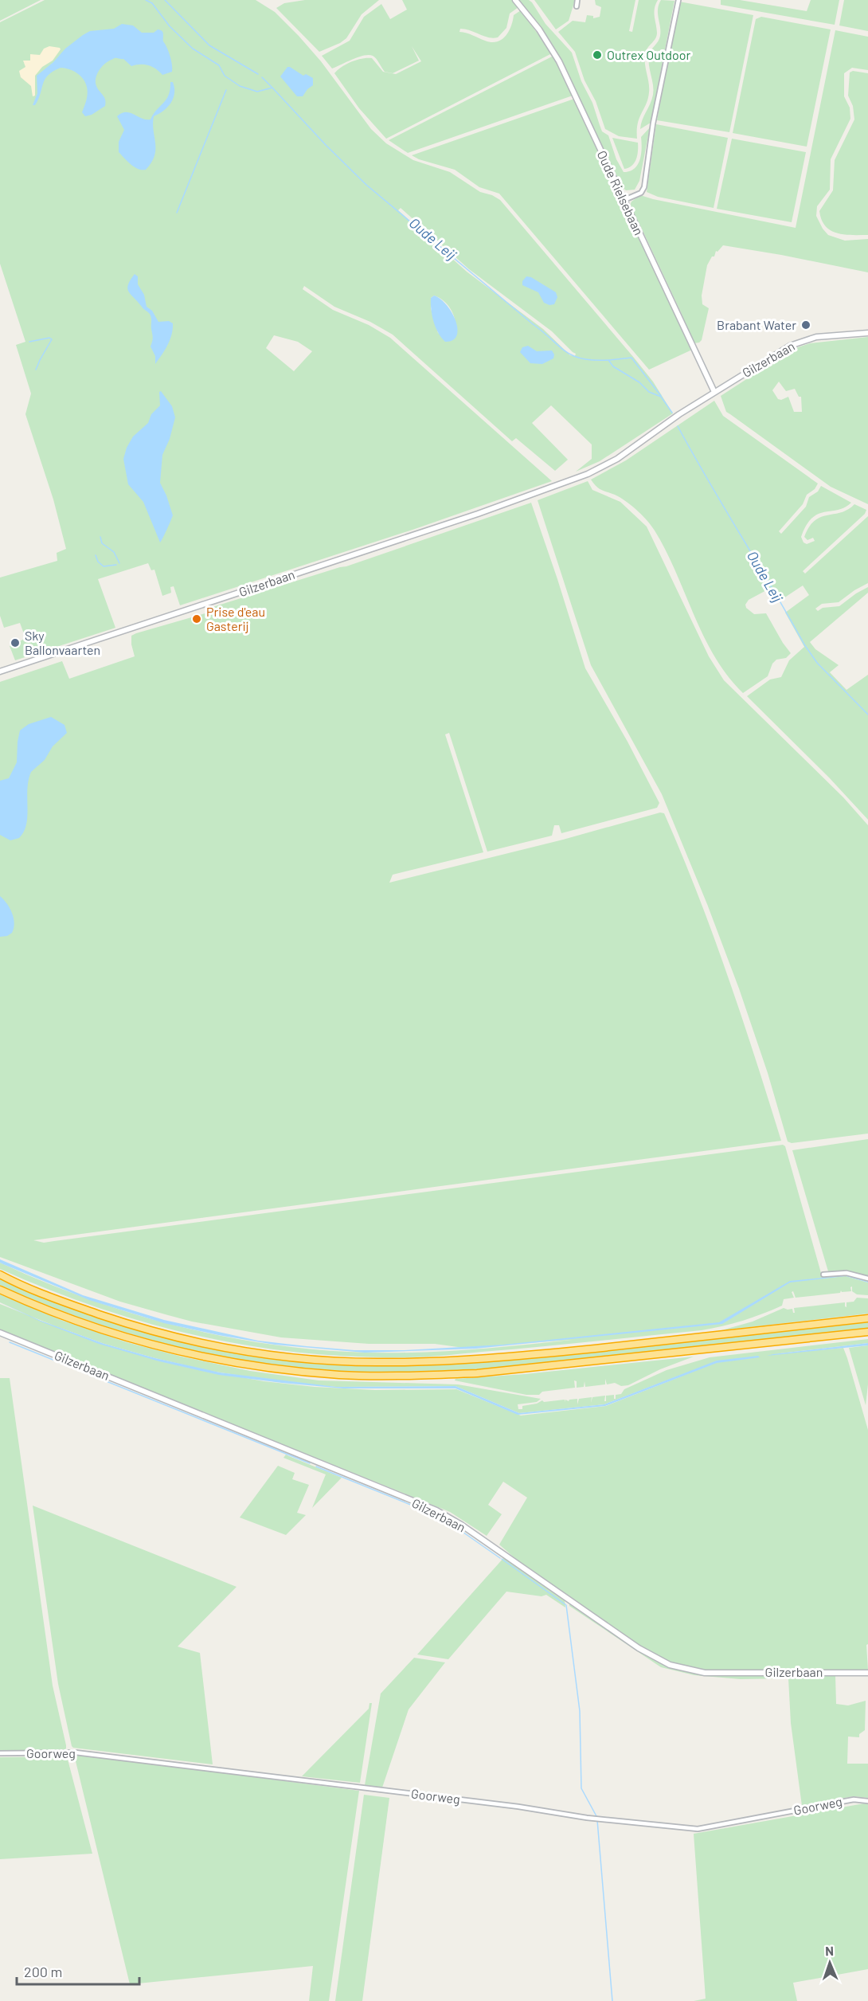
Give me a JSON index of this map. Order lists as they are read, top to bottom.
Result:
{
  "streets": {
    "street": ["Oude Rielsebaan", "Gilzerbaan", "Goorweg"]
  },
  "crossings": [
    ["Oude Rielsebaan", "Gilzerbaan"]
  ],
  "water": ["Oude Leij"],
  "places": [
    "Outrex Outdoor",
    "Brabant Water",
    "Prise d'eau Gasterij",
    "Sky Ballonvaarten"
  ],
  "scale_bar": "200 m",
  "north": "top"
}
